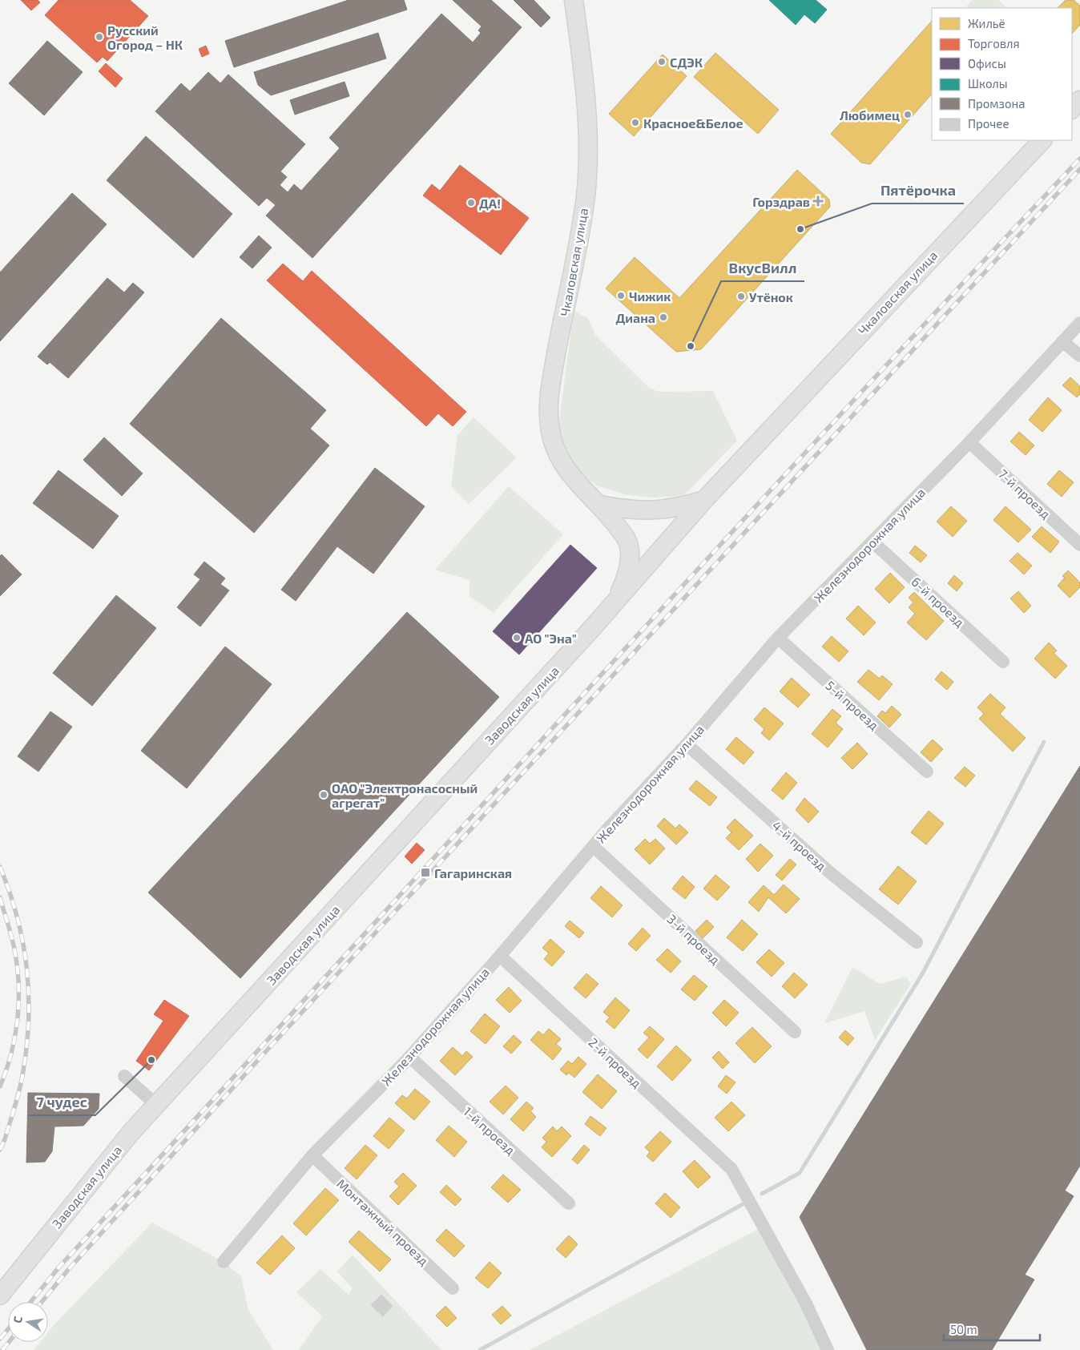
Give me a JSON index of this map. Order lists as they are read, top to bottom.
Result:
{
  "streets": {
    "main road": ["Чкаловская улица", "Заводская улица"],
    "street": [
      "7-й проезд",
      "Железнодорожная улица",
      "6-й проезд",
      "5-й проезд",
      "4-й проезд",
      "3-й проезд",
      "2-й проезд",
      "1-й проезд",
      "Монтажный проезд"
    ]
  },
  "crossings": [
    ["Чкаловская улица", "Заводская улица"],
    ["7-й проезд", "Железнодорожная улица"],
    ["Железнодорожная улица", "6-й проезд"],
    ["Железнодорожная улица", "5-й проезд"],
    ["Железнодорожная улица", "4-й проезд"],
    ["Железнодорожная улица", "3-й проезд"],
    ["Железнодорожная улица", "2-й проезд"],
    ["Железнодорожная улица", "1-й проезд"],
    ["Железнодорожная улица", "Монтажный проезд"]
  ],
  "places": {
    "other": [
      "Русский Огород – НК",
      "СДЭК",
      "Любимец",
      "Красное&Белое",
      "ДА!",
      "Пятёрочка",
      "Чижик",
      "Утёнок",
      "Диана",
      "ВкусВилл",
      "АО \"Эна\"",
      "ОАО \"Электронасосный агрегат\"",
      "7 чудес"
    ],
    "health": ["Горздрав"],
    "transit": ["Гагаринская"]
  },
  "legend": [
    "Жильё",
    "Торговля",
    "Офисы",
    "Школы",
    "Промзона",
    "Прочее"
  ],
  "scale_bar": "50 m",
  "north": "left"
}
